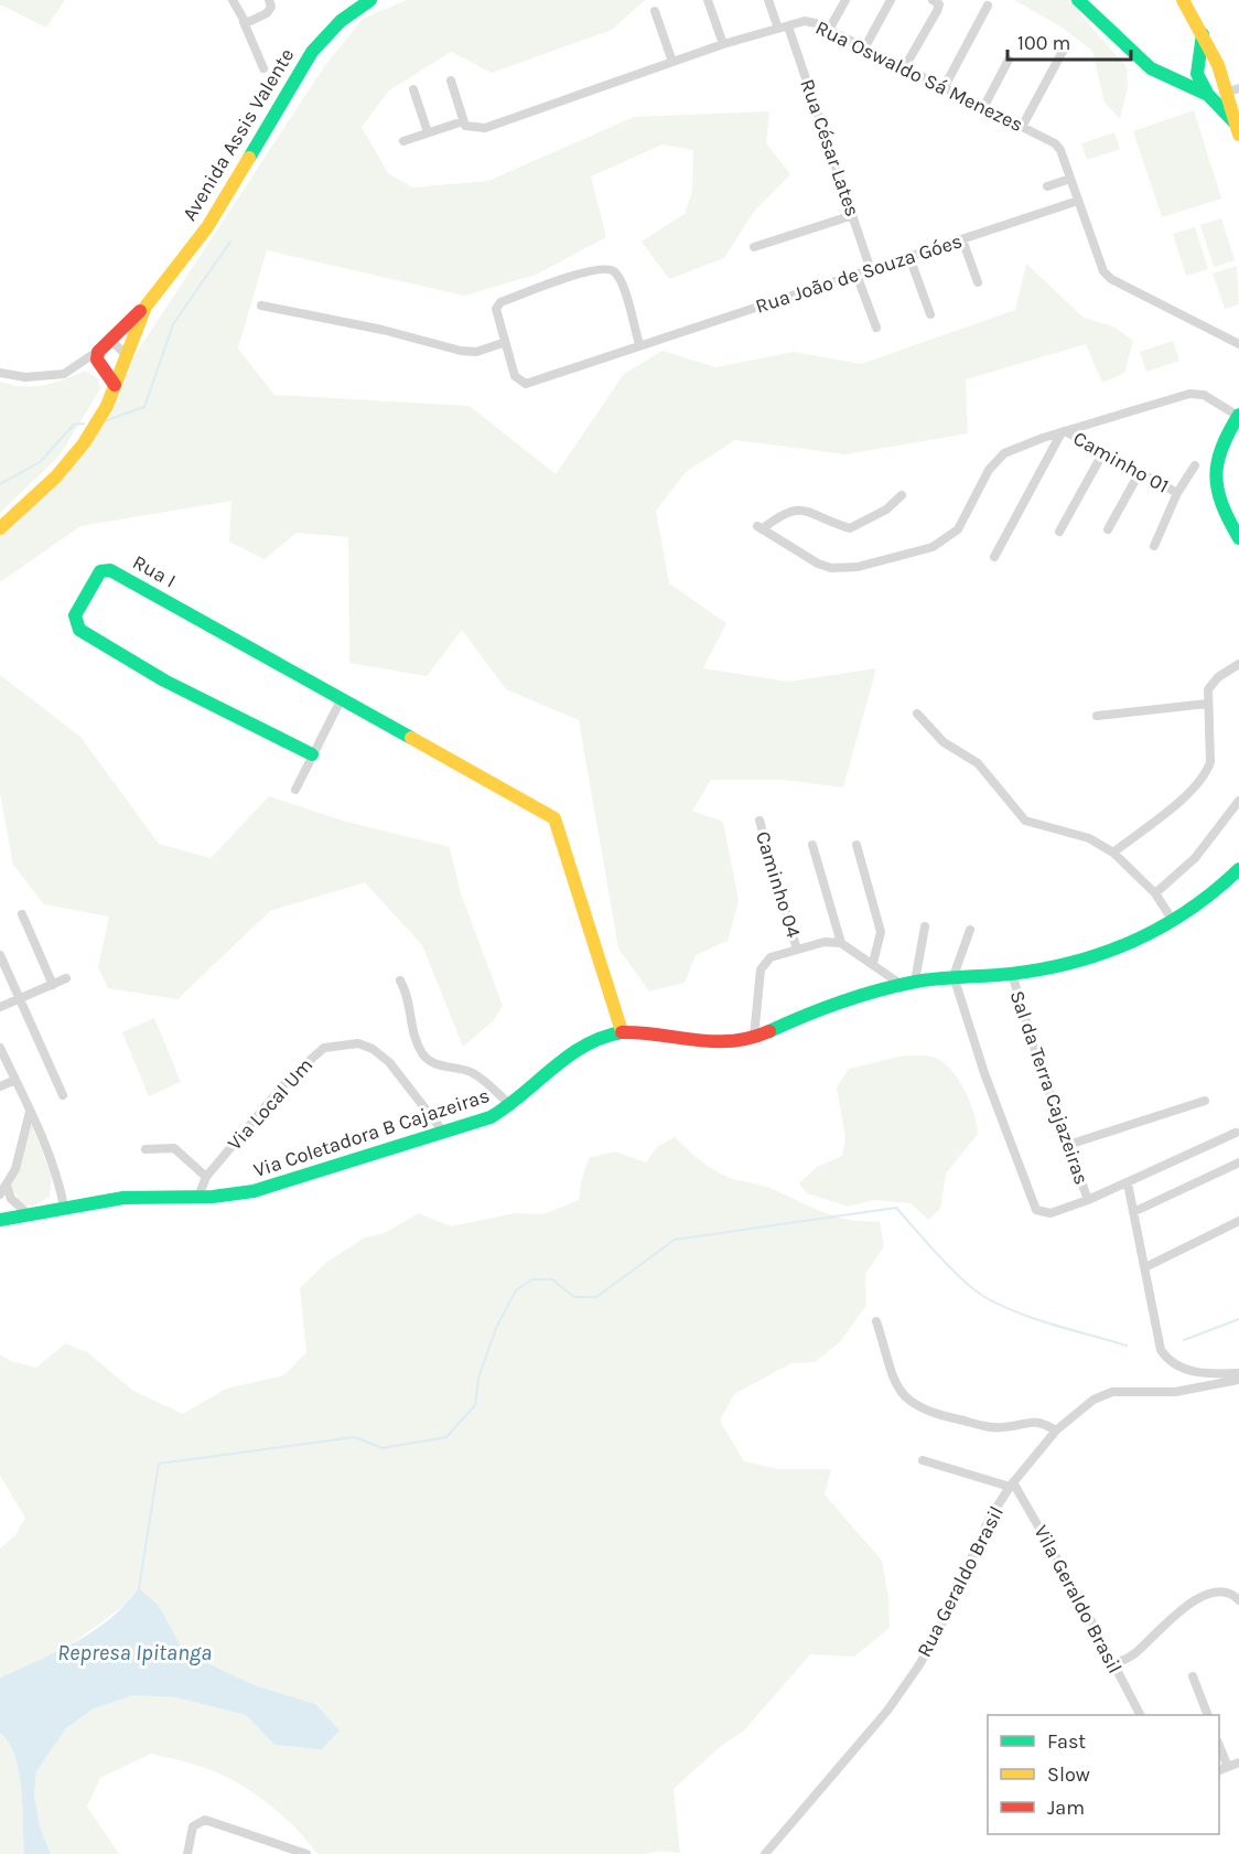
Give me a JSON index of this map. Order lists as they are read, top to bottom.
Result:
{
  "streets": {
    "main road": ["Avenida Assis Valente", "Rua I", "Via Coletadora B Cajazeiras"],
    "street": [
      "Rua Oswaldo Sá Menezes",
      "Rua César Lates",
      "Rua João de Souza Góes",
      "Caminho 01",
      "Caminho 04",
      "Sal da Terra Cajazeiras",
      "Via Local Um",
      "Rua Geraldo Brasil",
      "Vila Geraldo Brasil"
    ]
  },
  "crossings": [
    ["Rua Oswaldo Sá Menezes", "Rua César Lates"],
    ["Rua Oswaldo Sá Menezes", "Rua João de Souza Góes"],
    ["Rua César Lates", "Rua João de Souza Góes"],
    ["Rua I", "Via Coletadora B Cajazeiras"],
    ["Sal da Terra Cajazeiras", "Via Coletadora B Cajazeiras"],
    ["Via Local Um", "Via Coletadora B Cajazeiras"],
    ["Rua Geraldo Brasil", "Vila Geraldo Brasil"]
  ],
  "water": ["Represa Ipitanga"],
  "legend": ["Fast", "Slow", "Jam"],
  "scale_bar": "100 m"
}
